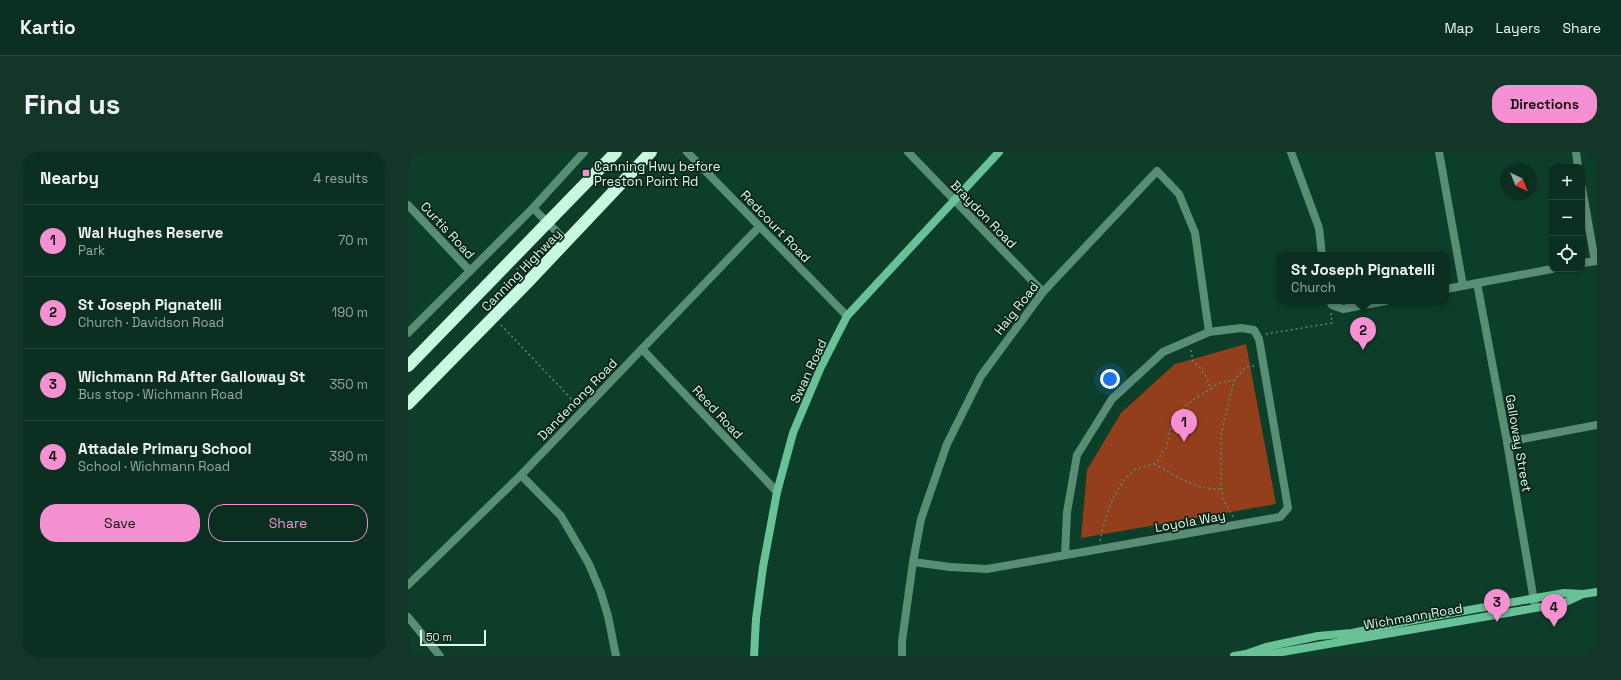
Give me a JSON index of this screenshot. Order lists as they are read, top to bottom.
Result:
{
  "streets": {
    "highway": ["Canning Highway"],
    "street": [
      "Braydon Road",
      "Redcourt Road",
      "Curtis Road",
      "Haig Road",
      "Swan Road",
      "Dandenong Road",
      "Reed Road",
      "Galloway Street",
      "Loyola Way",
      "Wichmann Road"
    ]
  },
  "crossings": [
    ["Braydon Road", "Haig Road"],
    ["Braydon Road", "Swan Road"],
    ["Redcourt Road", "Swan Road"],
    ["Redcourt Road", "Dandenong Road"],
    ["Haig Road", "Loyola Way"],
    ["Swan Road", "Reed Road"],
    ["Dandenong Road", "Reed Road"],
    ["Galloway Street", "Wichmann Road"]
  ],
  "places": {
    "transit": ["Canning Hwy before Preston Point Rd"]
  },
  "scale_bar": "50 m",
  "north": "bottom right",
  "page": {
    "header": "Kartio",
    "nav": ["Map", "Layers", "Share"],
    "buttons": [
      "Directions",
      ["Save", "Share"]
    ],
    "title": "Find us",
    "heading": ["Nearby", "4 results"],
    "map_buttons": ["+", "−"],
    "list": [
      {
        "mark": "1",
        "name": "Wal Hughes Reserve",
        "note": "Park",
        "value": "70 m"
      },
      {
        "mark": "2",
        "name": "St Joseph Pignatelli",
        "note": "Church · Davidson Road",
        "value": "190 m"
      },
      {
        "mark": "3",
        "name": "Wichmann Rd After Galloway St",
        "note": "Bus stop · Wichmann Road",
        "value": "350 m"
      },
      {
        "mark": "4",
        "name": "Attadale Primary School",
        "note": "School · Wichmann Road",
        "value": "390 m"
      }
    ],
    "popup": ["St Joseph Pignatelli", "Church"],
    "pins": [
      "2",
      "1",
      "3",
      "4"
    ],
    "scale": "50 m"
  }
}
